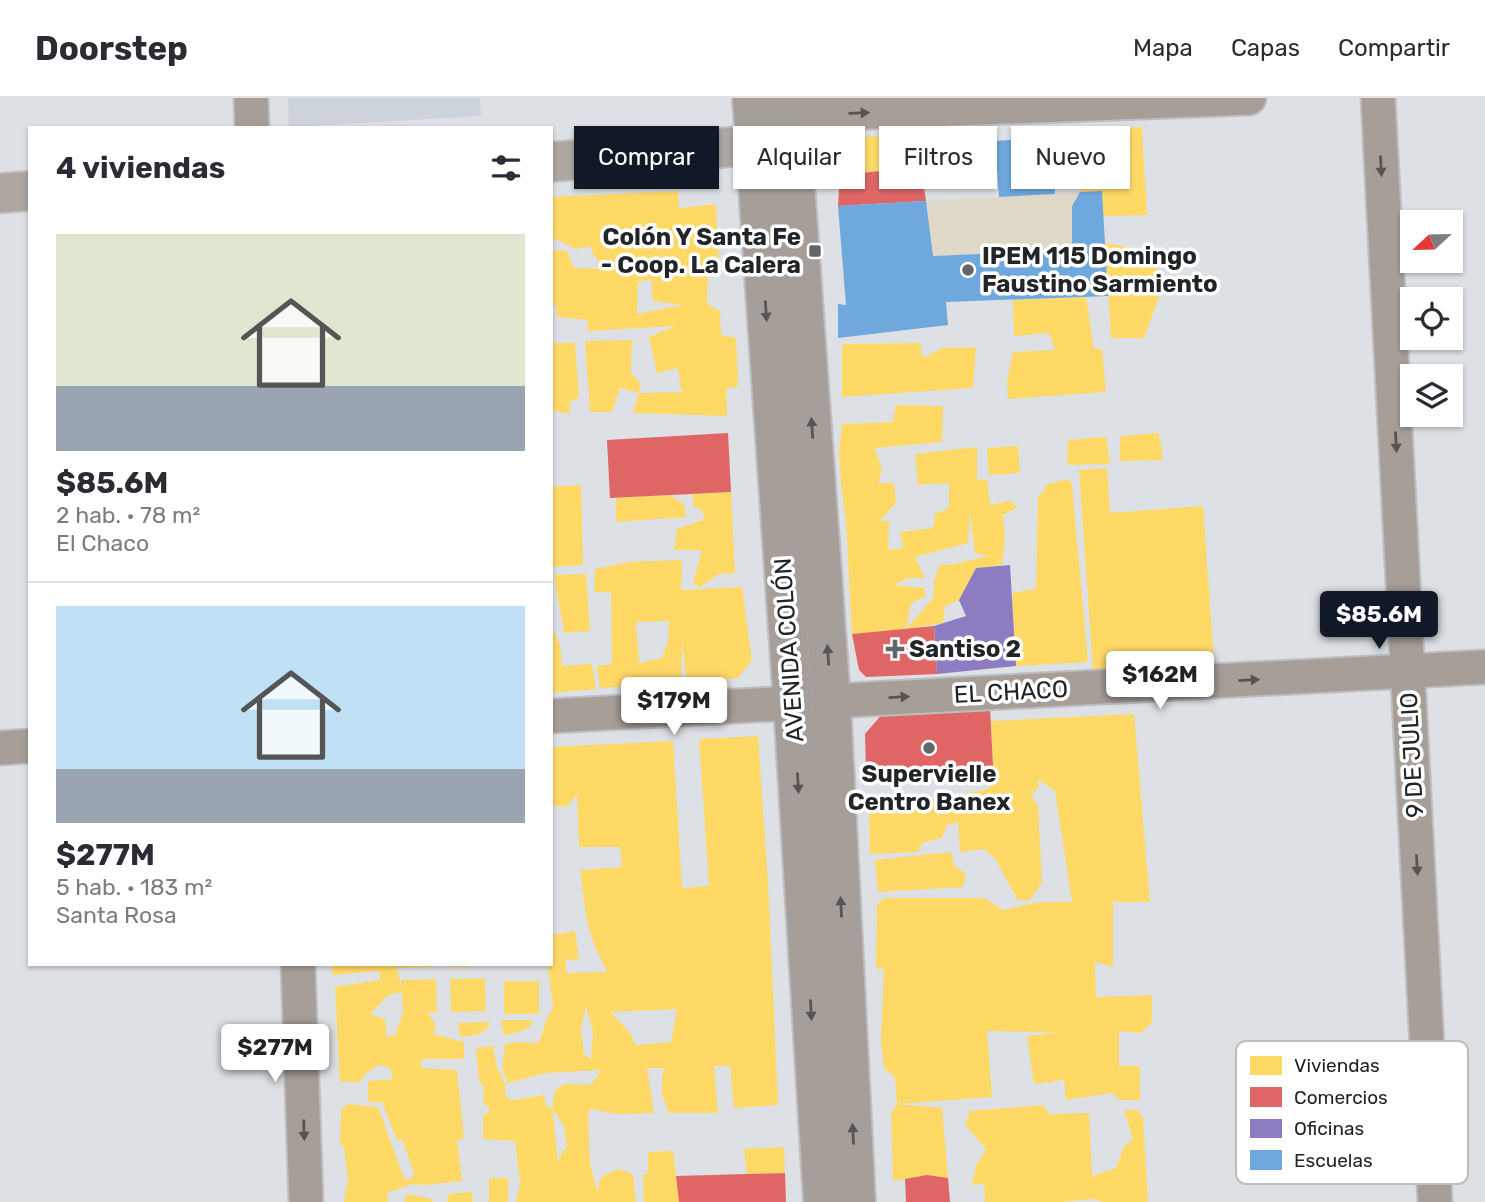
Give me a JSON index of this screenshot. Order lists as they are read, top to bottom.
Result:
{
  "streets": {
    "main road": ["AVENIDA COLÓN"],
    "street": ["EL CHACO", "9 DE JULIO"]
  },
  "crossings": [
    ["AVENIDA COLÓN", "EL CHACO"],
    ["EL CHACO", "9 DE JULIO"]
  ],
  "one_way": ["EL CHACO", "9 DE JULIO"],
  "places": {
    "transit": ["Colón Y Santa Fe - Coop. La Calera"],
    "other": ["IPEM 115 Domingo Faustino Sarmiento", "Supervielle Centro Banex"],
    "health": ["Santiso 2"]
  },
  "legend": [
    "Viviendas",
    "Comercios",
    "Oficinas",
    "Escuelas"
  ],
  "north": "left",
  "page": {
    "header": "Doorstep",
    "nav": ["Mapa", "Capas", "Compartir"],
    "chip": [
      "Comprar",
      "Alquilar",
      "Filtros",
      "Nuevo"
    ],
    "heading": "4 viviendas",
    "list": [
      {
        "name": "$85.6M",
        "note": "2 hab. · 78 m² · El Chaco"
      },
      {
        "name": "$277M",
        "note": "5 hab. · 183 m² · Santa Rosa"
      }
    ],
    "price": [
      "$85.6M",
      "$162M",
      "$179M",
      "$277M"
    ]
  }
}
